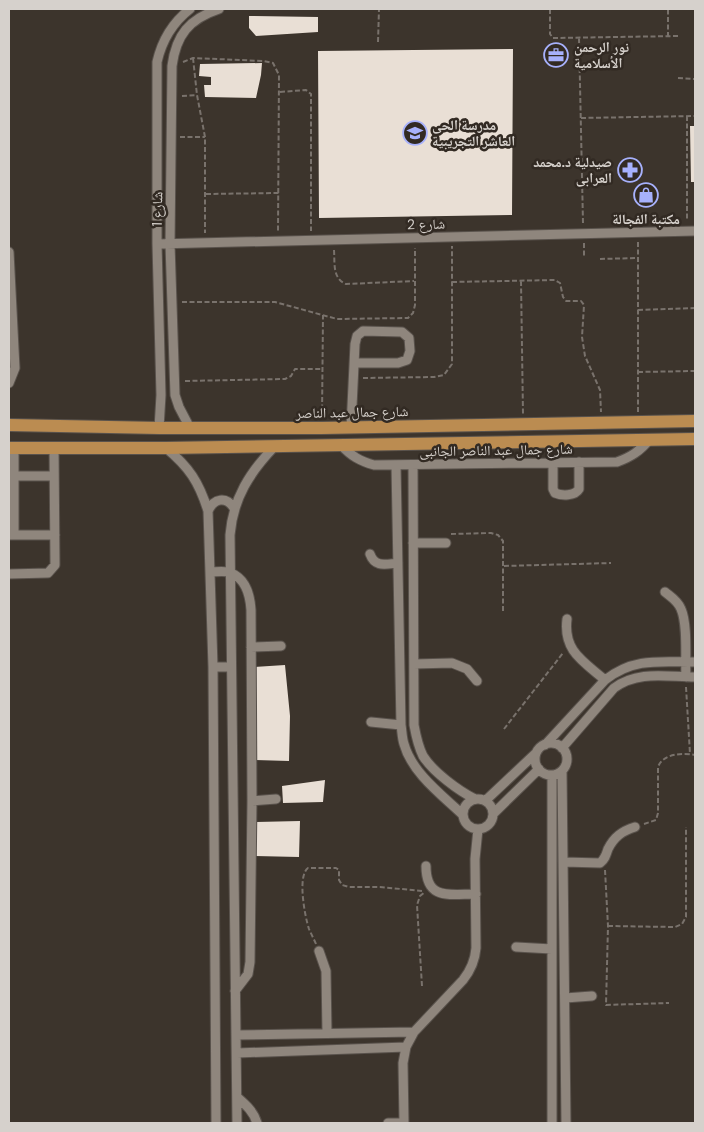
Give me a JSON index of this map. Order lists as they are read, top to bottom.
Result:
{
  "streets": {
    "main road": ["شارع جمال عبد الناصر"],
    "street": ["شارع 1", "شارع 2", "شارع جمال عبد الناصر الجانبى"]
  },
  "crossings": [
    ["شارع 1", "شارع 2"],
    ["شارع 1", "شارع جمال عبد الناصر"]
  ],
  "places": {
    "office": ["نور الرحمن الأسلامية"],
    "school or university": ["مدرسة الحى العاشر التجريبية"],
    "pharmacy": ["صيدلية د.محمد العرابى"],
    "shop": ["مكتبة الفجالة"]
  }
}
